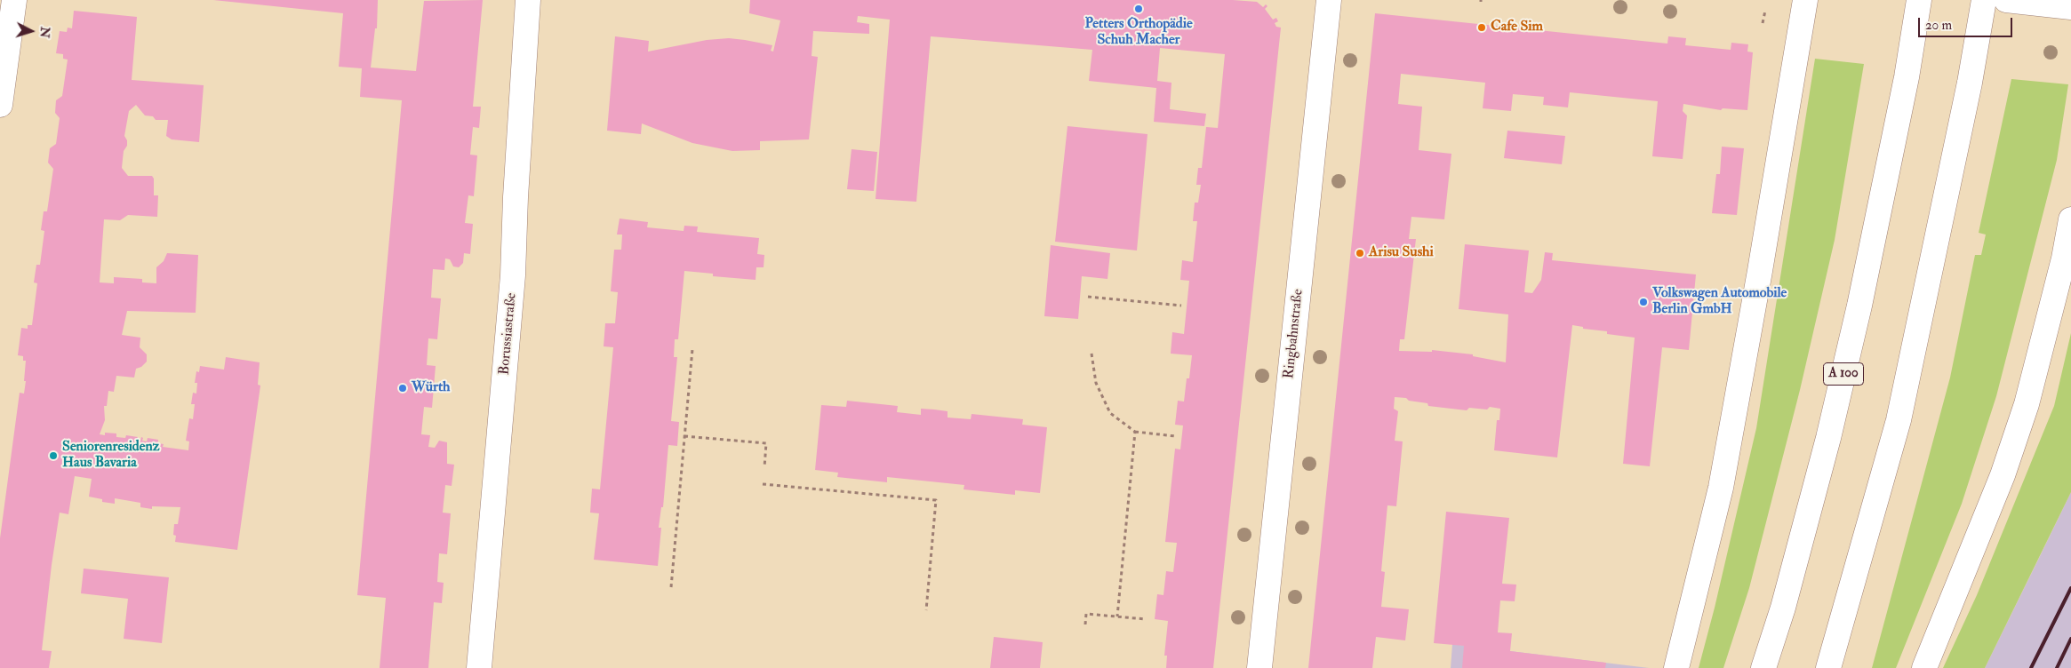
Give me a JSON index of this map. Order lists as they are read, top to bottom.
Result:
{
  "streets": {
    "main road": ["Borussiastraße", "Ringbahnstraße", "A 100"]
  },
  "places": [
    "Petters Orthopädie Schuh Macher",
    "Cafe Sim",
    "Arisu Sushi",
    "Volkswagen Automobile Berlin GmbH",
    "Würth",
    "Seniorenresidenz Haus Bavaria"
  ],
  "scale_bar": "20 m",
  "north": "right"
}
